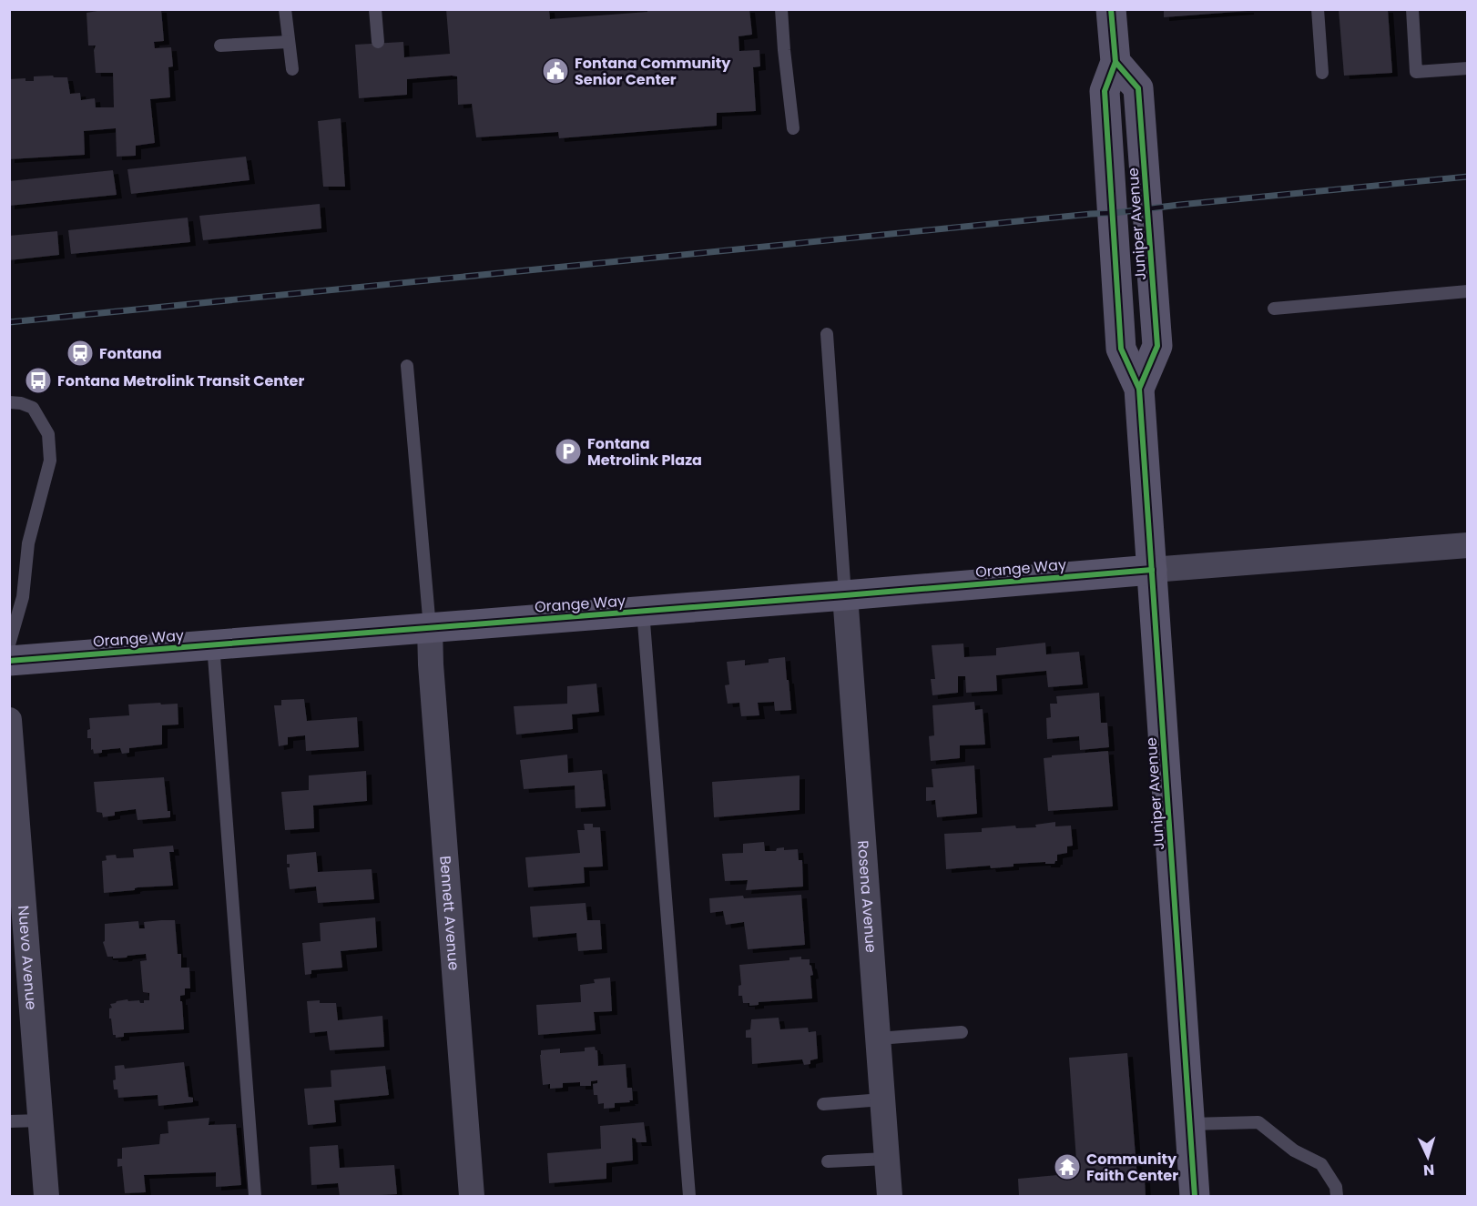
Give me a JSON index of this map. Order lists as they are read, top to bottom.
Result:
{
  "streets": {
    "street": [
      "Juniper Avenue",
      "Orange Way",
      "Rosena Avenue",
      "Bennett Avenue",
      "Nuevo Avenue"
    ]
  },
  "crossings": [
    ["Juniper Avenue", "Orange Way"],
    ["Orange Way", "Rosena Avenue"],
    ["Orange Way", "Bennett Avenue"]
  ],
  "places": {
    "public building": ["Fontana Community Senior Center"],
    "station": ["Fontana"],
    "bus stop": ["Fontana Metrolink Transit Center"],
    "parking": ["Fontana Metrolink Plaza"],
    "temple": ["Community Faith Center"]
  },
  "north": "bottom"
}
